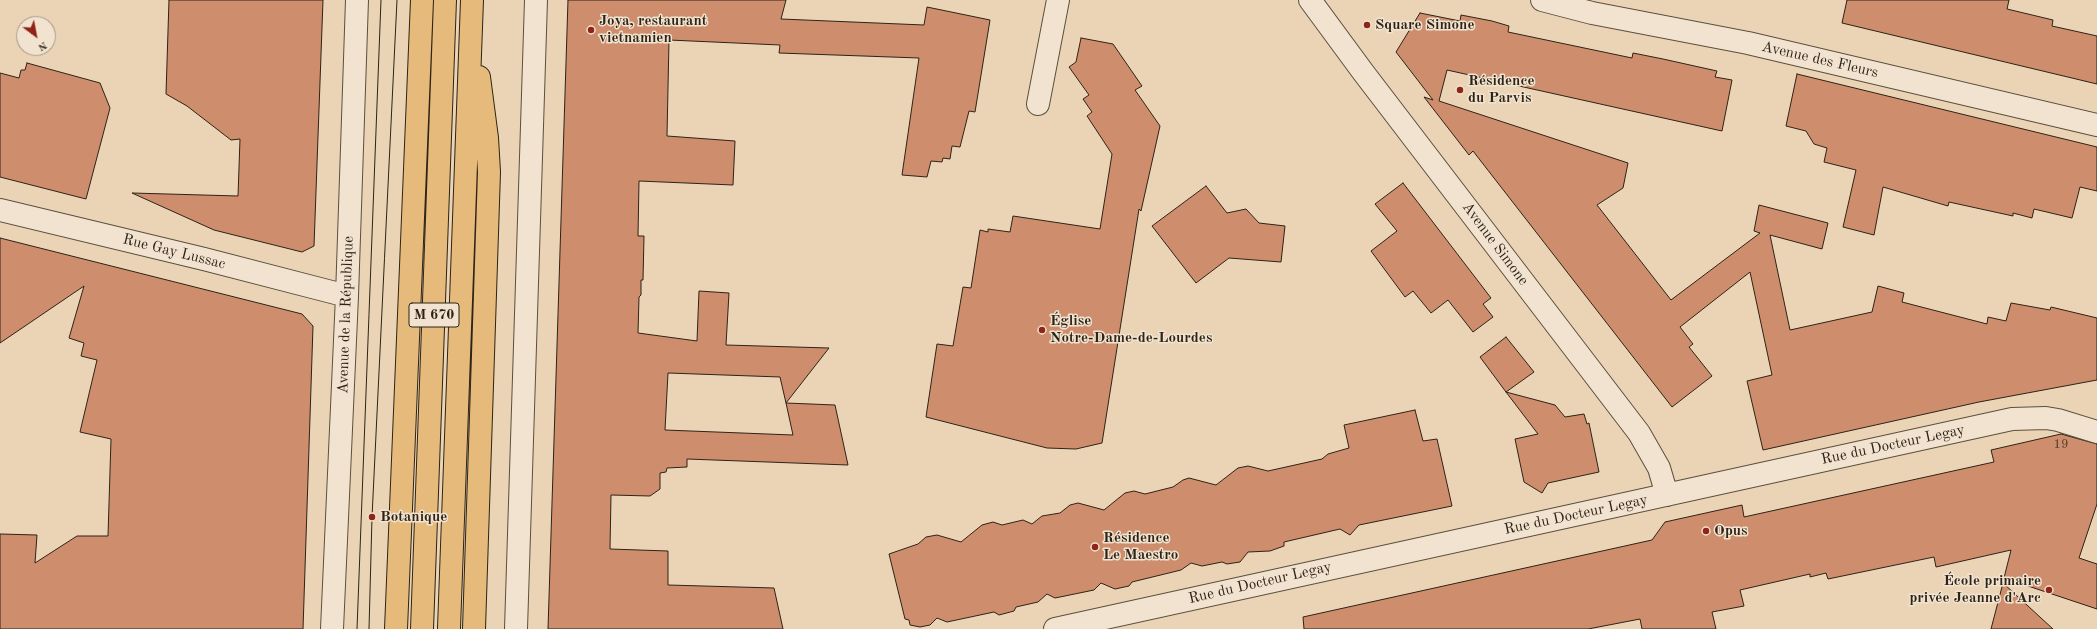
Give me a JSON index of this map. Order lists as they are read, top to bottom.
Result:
{
  "streets": {
    "main road": ["M 670"],
    "street": [
      "Avenue des Fleurs",
      "Avenue Simone",
      "Rue Gay Lussac",
      "Avenue de la République",
      "Rue du Docteur Legay"
    ]
  },
  "crossings": [
    ["Avenue Simone", "Rue du Docteur Legay"],
    ["Rue Gay Lussac", "Avenue de la République"]
  ],
  "places": [
    "Square Simone",
    "Joya, restaurant vietnamien",
    "Résidence du Parvis",
    "Église Notre-Dame-de-Lourdes",
    "Botanique",
    "Opus",
    "Résidence Le Maestro",
    "École primaire privée Jeanne d'Arc"
  ],
  "house_numbers": ["19"],
  "north": "bottom right"
}
